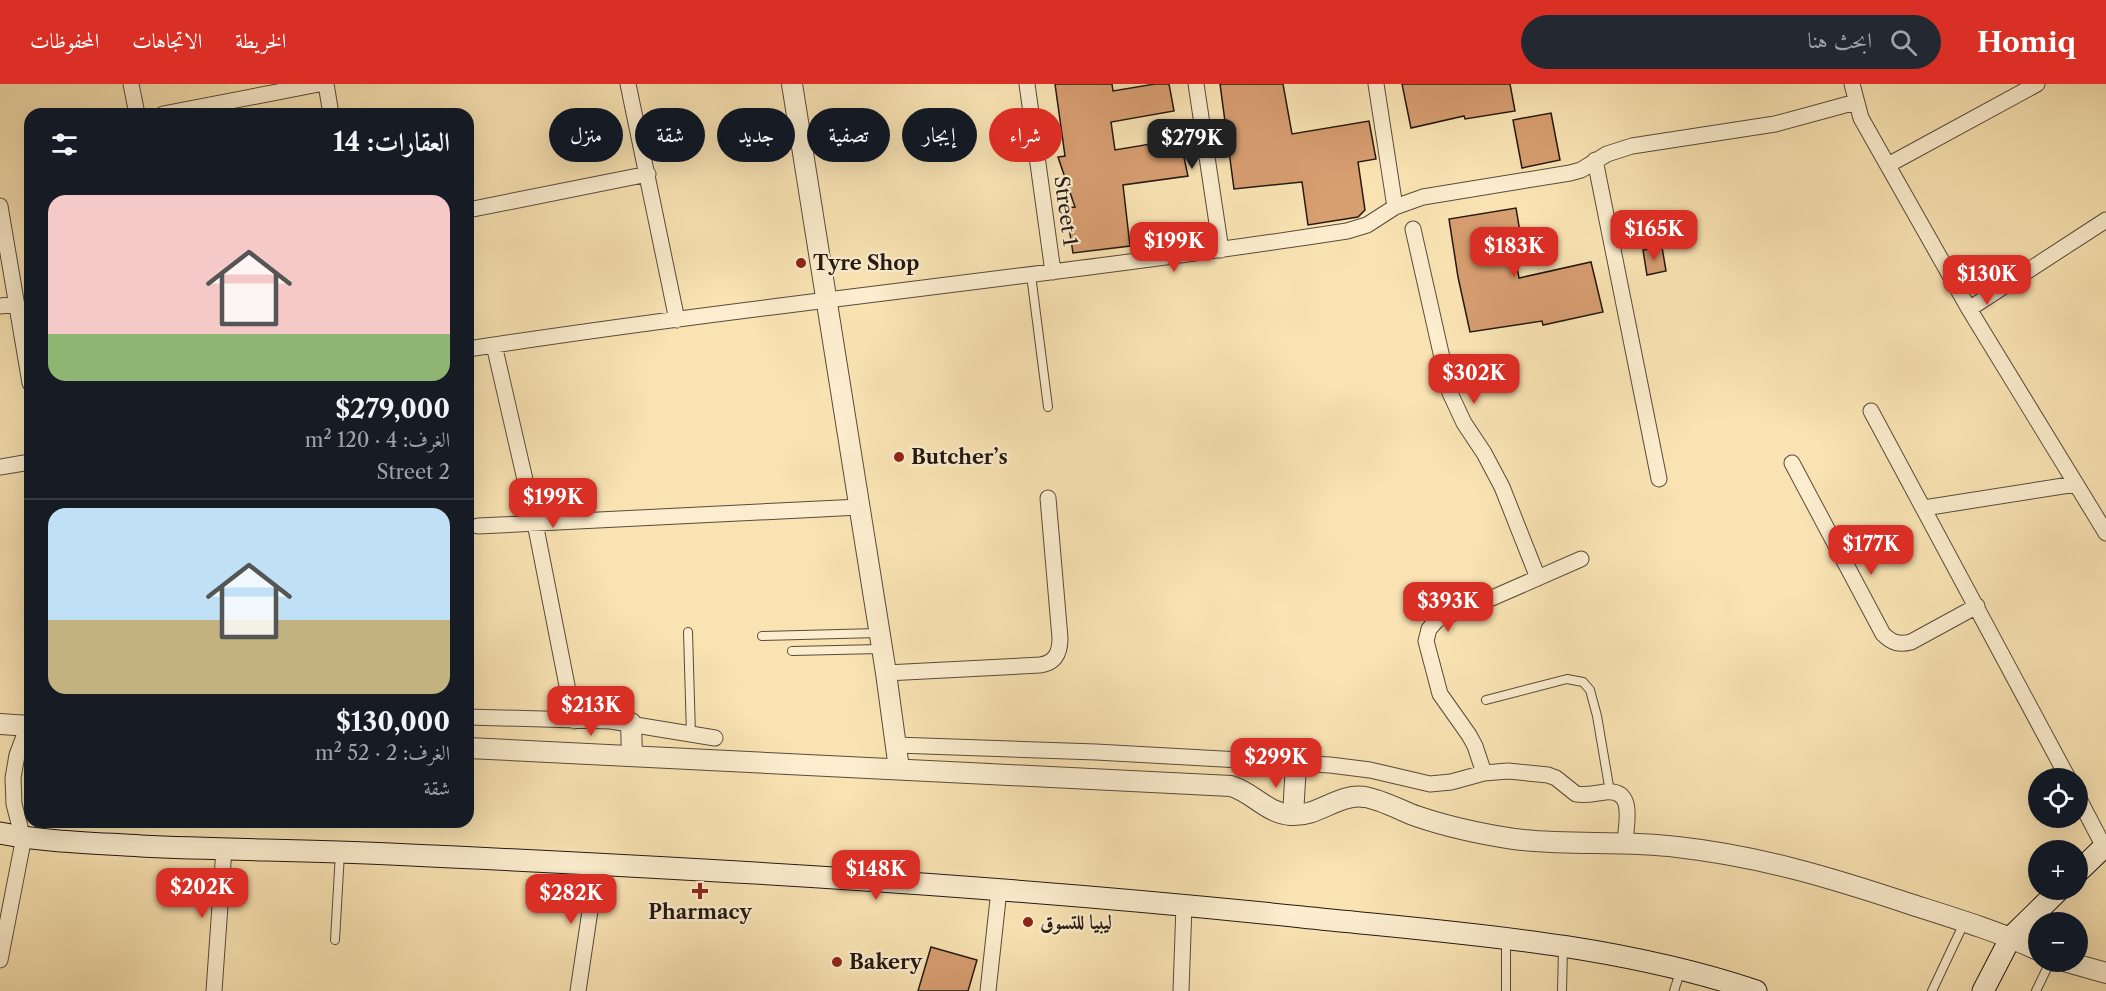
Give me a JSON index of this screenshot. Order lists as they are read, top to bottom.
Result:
{
  "streets": {
    "street": ["Street 1"]
  },
  "places": {
    "other": [
      "Tyre Shop",
      "Butcher’s",
      "ليبيا للتسوق",
      "Bakery"
    ],
    "health": ["Pharmacy"]
  },
  "page": {
    "header": "Homiq",
    "search": "ابحث هنا",
    "nav": ["الخريطة", "الاتجاهات", "المحفوظات"],
    "chip": [
      "شراء",
      "إيجار",
      "تصفية",
      "جديد",
      "شقة",
      "منزل"
    ],
    "heading": "العقارات: 14",
    "price": [
      "$279K",
      "$165K",
      "$199K",
      "$183K",
      "$130K",
      "$302K",
      "$199K",
      "$177K",
      "$393K",
      "$213K",
      "$299K",
      "$148K",
      "$202K",
      "$282K"
    ],
    "list": [
      {
        "name": "$279,000",
        "note": "الغرف: 4 · 120 m² · Street 2"
      },
      {
        "name": "$130,000",
        "note": "الغرف: 2 · 52 m² · شقة"
      }
    ],
    "map_buttons": ["+", "−"]
  }
}
